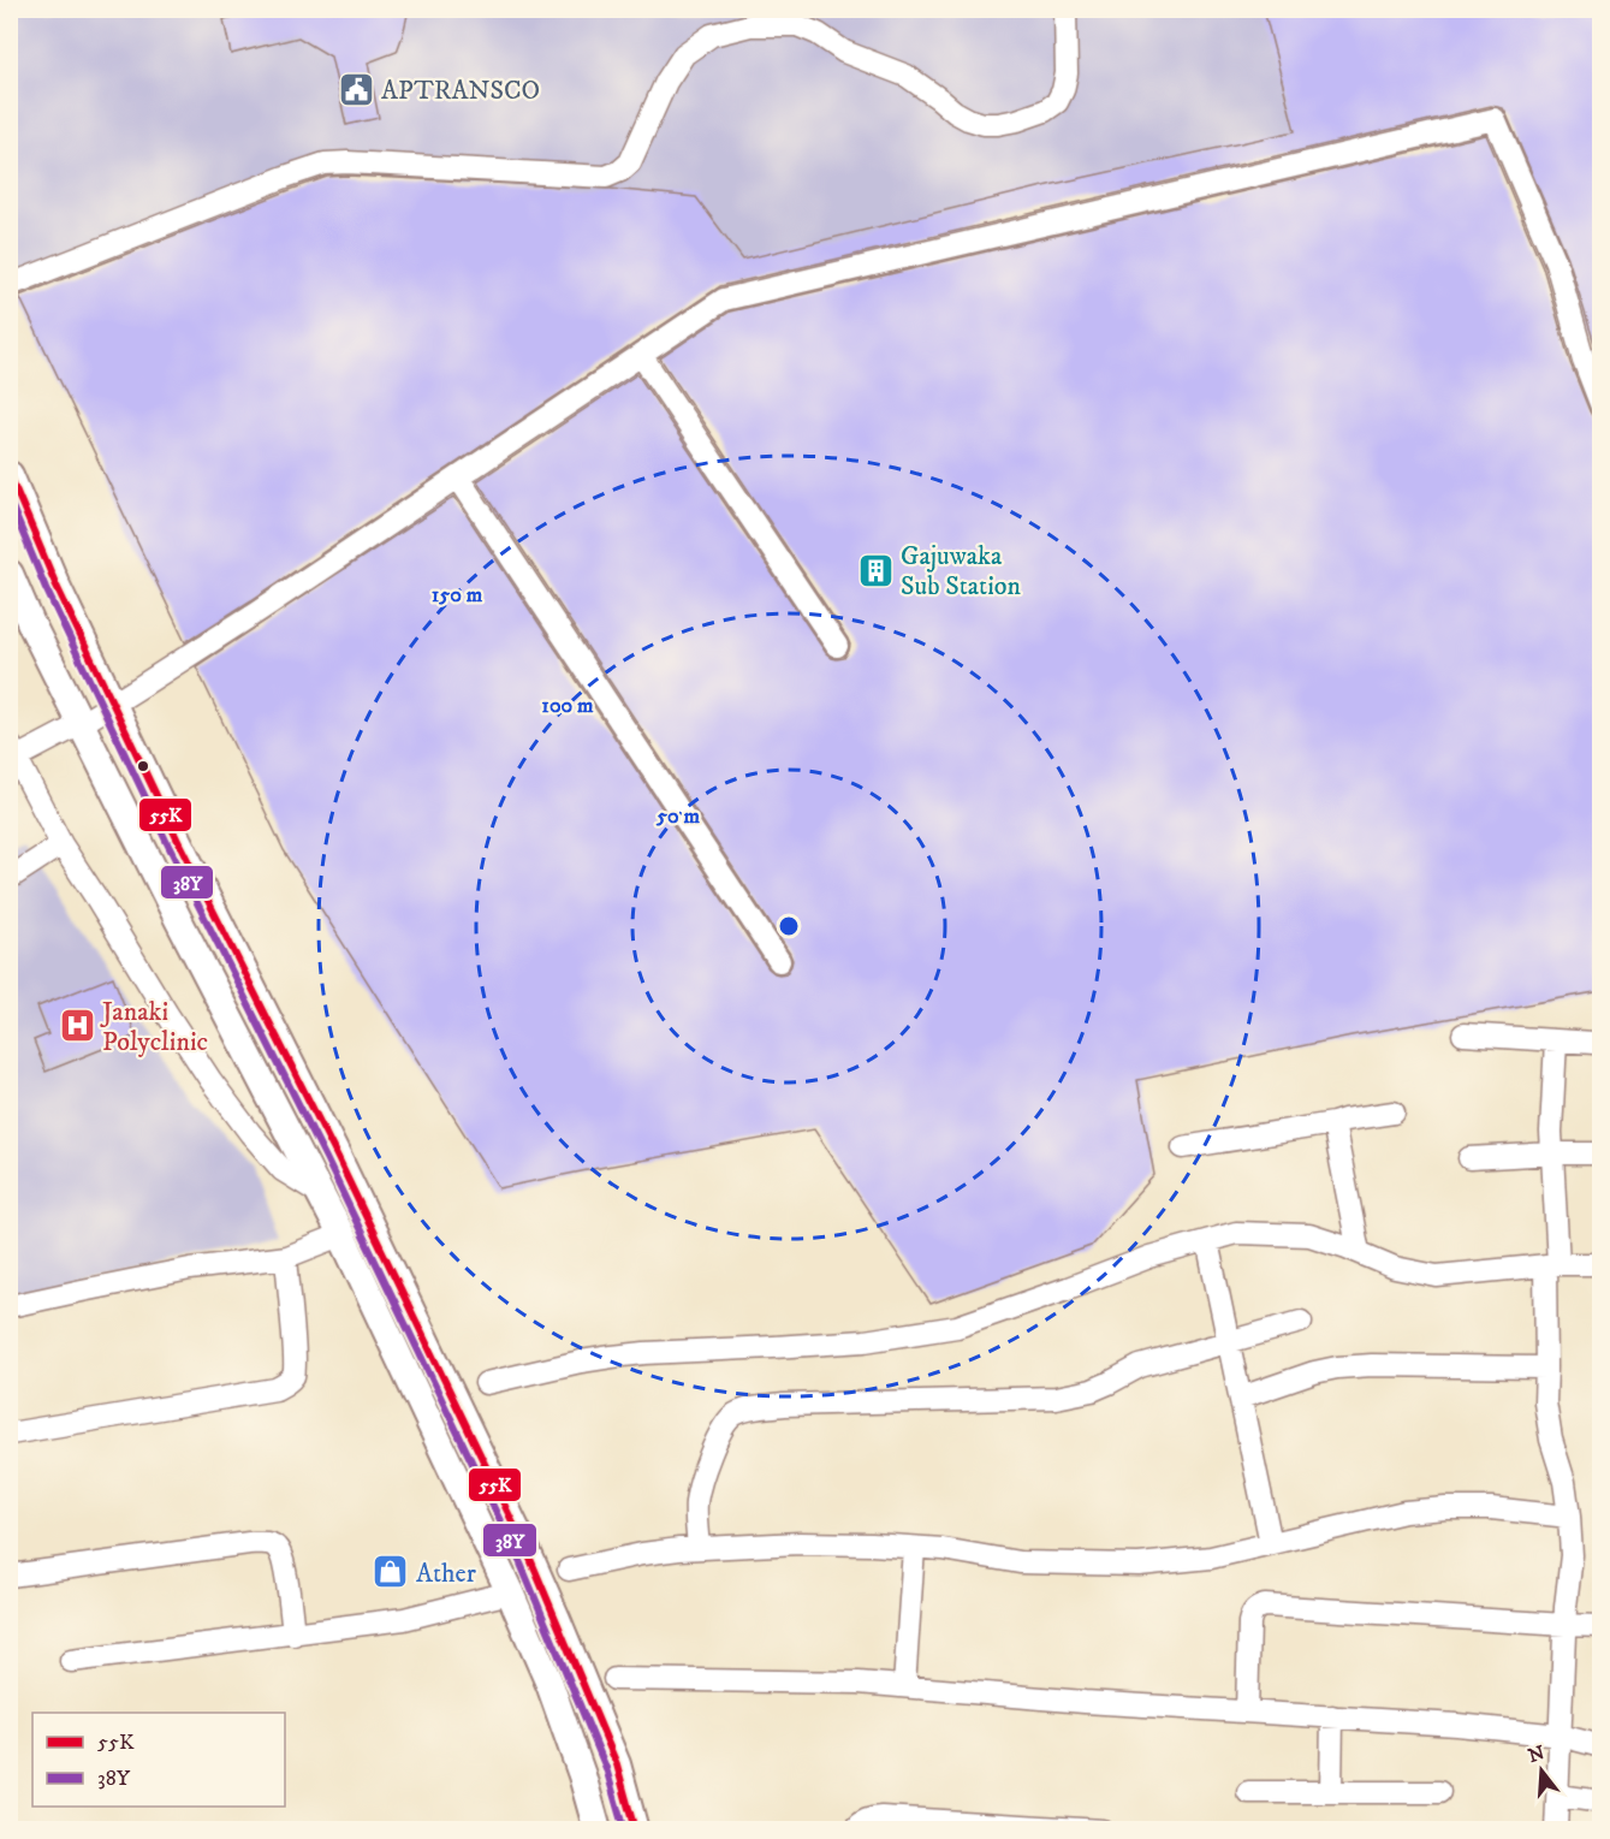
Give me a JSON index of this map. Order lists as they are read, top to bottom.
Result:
{
  "places": {
    "public building": ["APTRANSCO"],
    "building": ["Gajuwaka Sub Station"],
    "hospital": ["Janaki Polyclinic"],
    "shop": ["Ather"]
  },
  "lines": ["transit line 55K", "transit line 38Y"],
  "legend": ["55K", "38Y"],
  "north": "top",
  "rings": ["150 m", "100 m", "50 m"]
}
